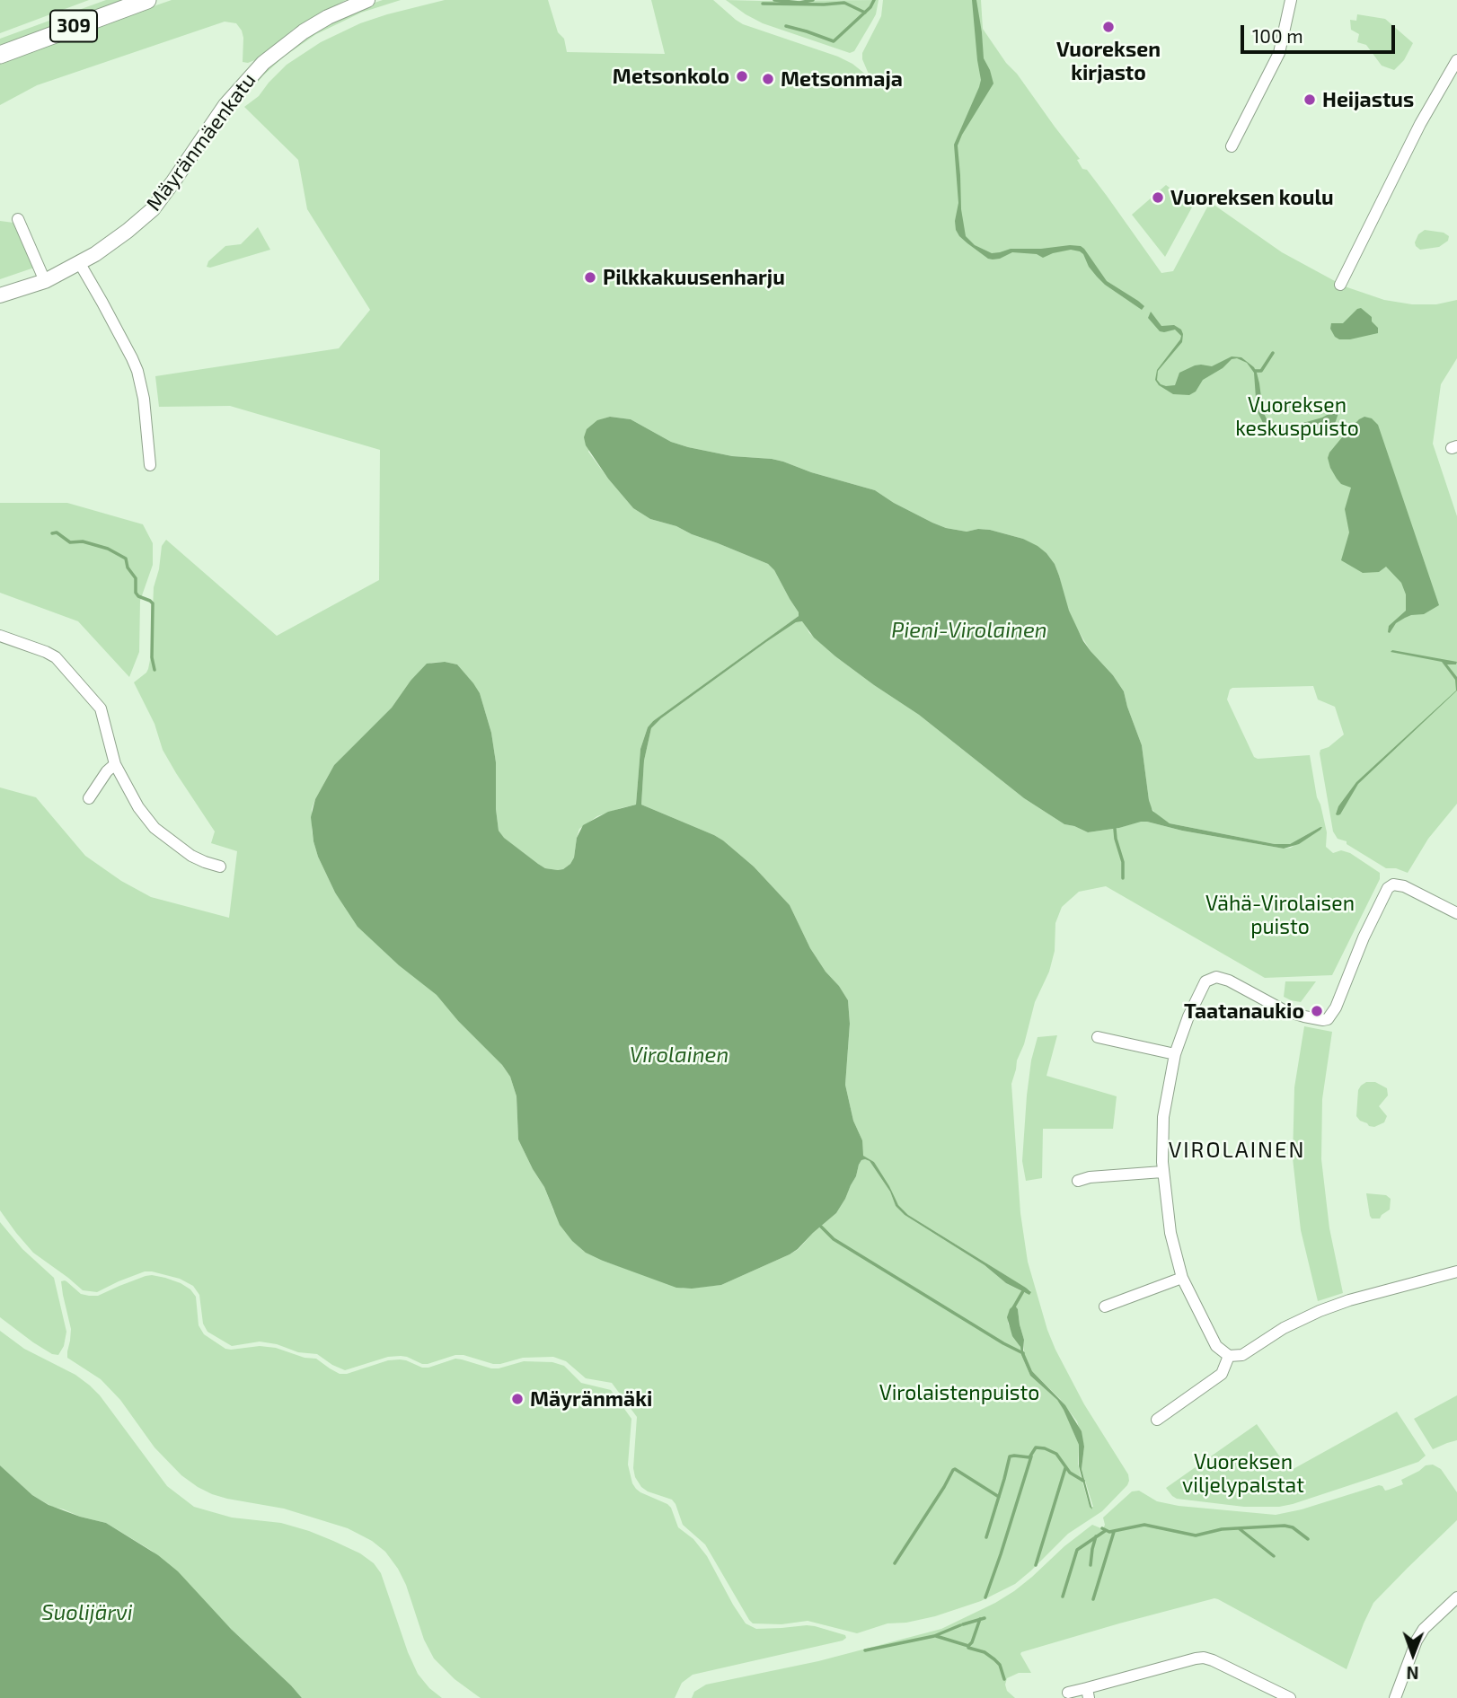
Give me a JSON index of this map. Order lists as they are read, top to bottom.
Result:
{
  "streets": {
    "main road": ["309"],
    "street": ["Mäyränmäenkatu"]
  },
  "districts": ["VIROLAINEN"],
  "water": ["Pieni-Virolainen", "Virolainen", "Suolijärvi"],
  "parks": [
    "Vuoreksen keskuspuisto",
    "Vähä-Virolaisen puisto",
    "Virolaistenpuisto",
    "Vuoreksen viljelypalstat"
  ],
  "places": [
    "Vuoreksen kirjasto",
    "Metsonkolo",
    "Metsonmaja",
    "Heijastus",
    "Vuoreksen koulu",
    "Pilkkakuusenharju",
    "Taatanaukio",
    "Mäyränmäki"
  ],
  "scale_bar": "100 m",
  "north": "bottom"
}
